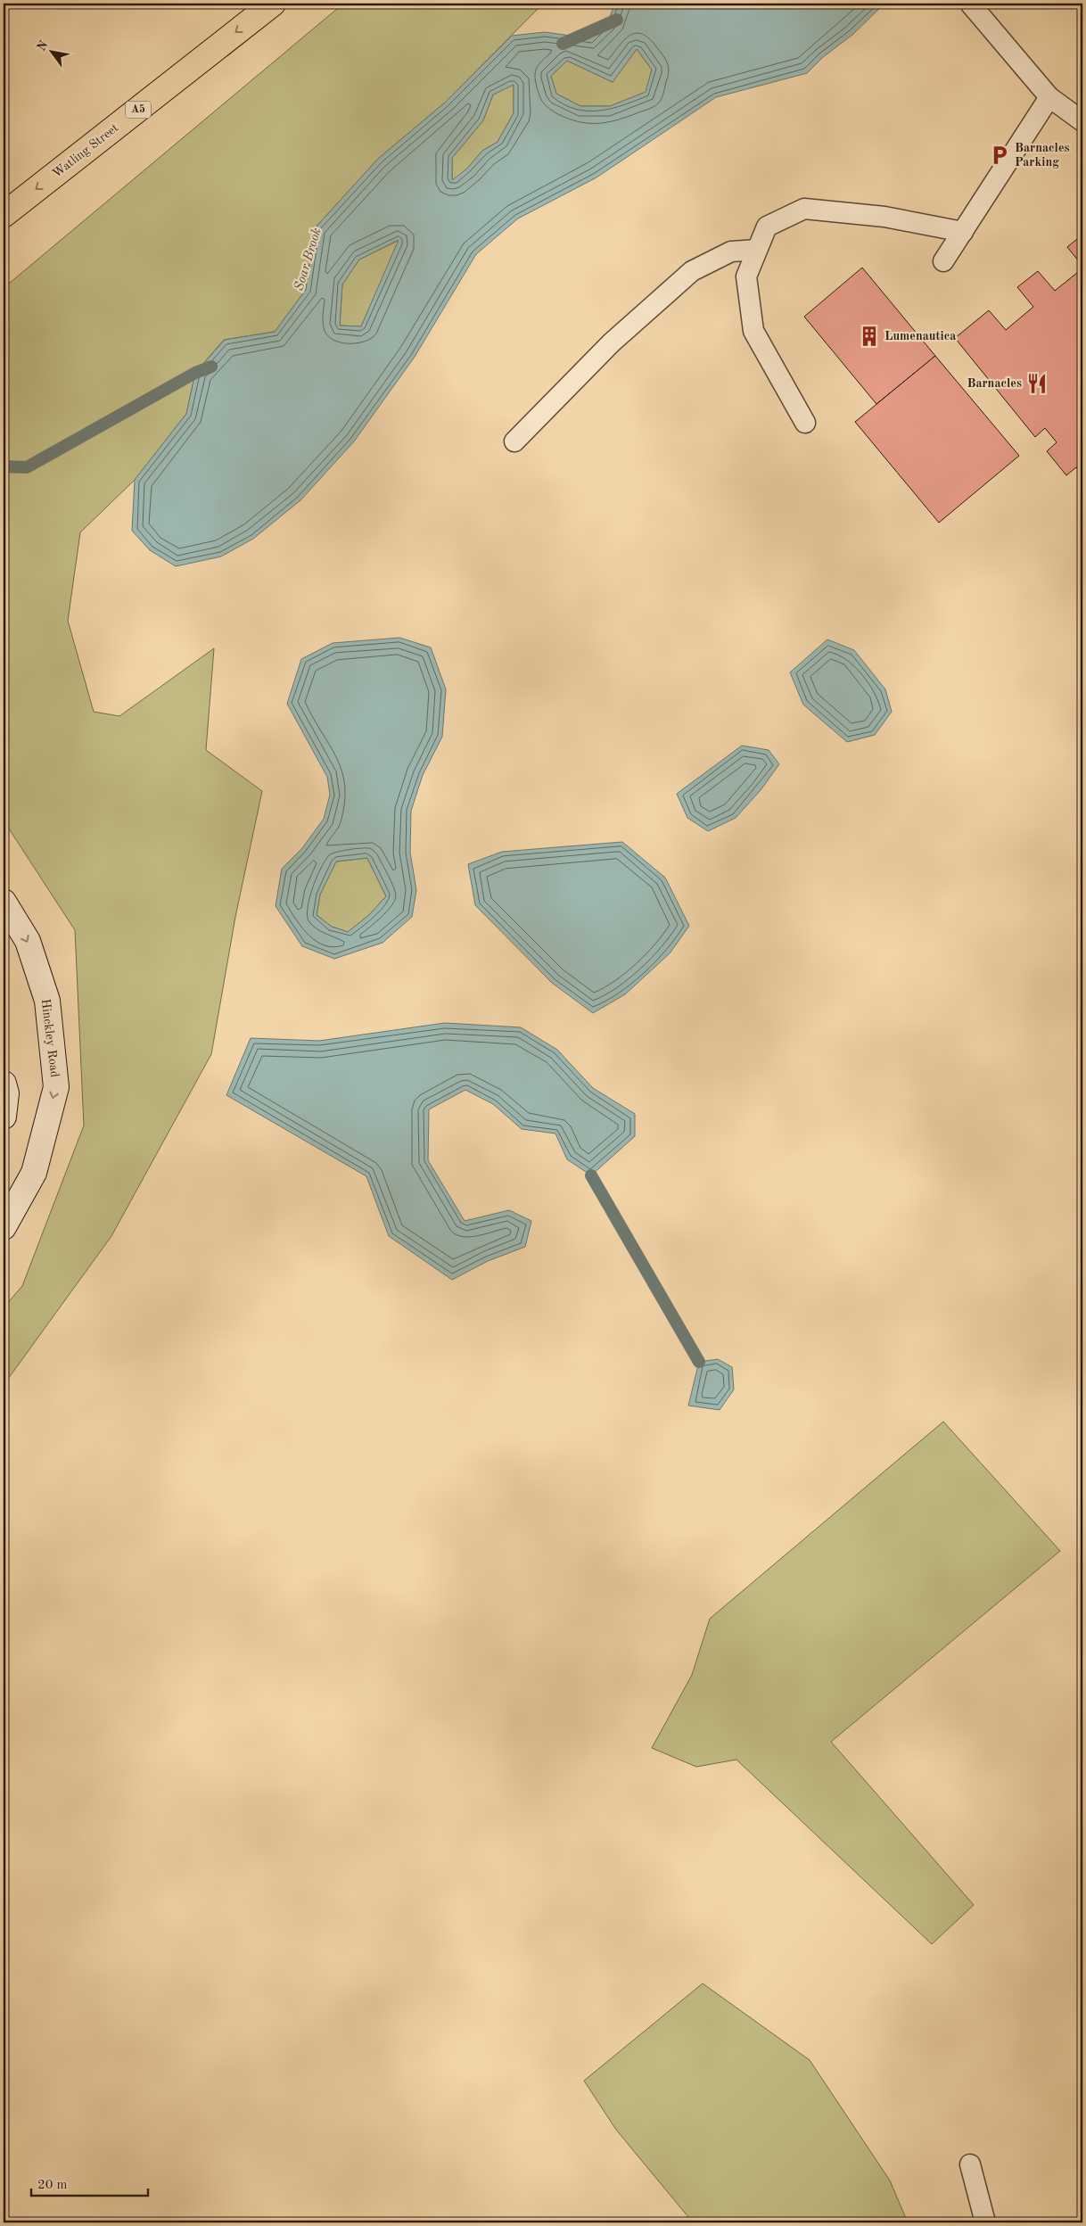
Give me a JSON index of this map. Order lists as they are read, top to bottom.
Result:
{
  "streets": {
    "highway": ["A5", "Watling Street"],
    "main road": ["Hinckley Road"]
  },
  "one_way": ["Watling Street", "Hinckley Road"],
  "water": ["Soar Brook"],
  "places": {
    "parking": ["Barnacles Parking"],
    "building": ["Lumenautica"],
    "restaurant": ["Barnacles"]
  },
  "scale_bar": "20 m",
  "north": "top left"
}
